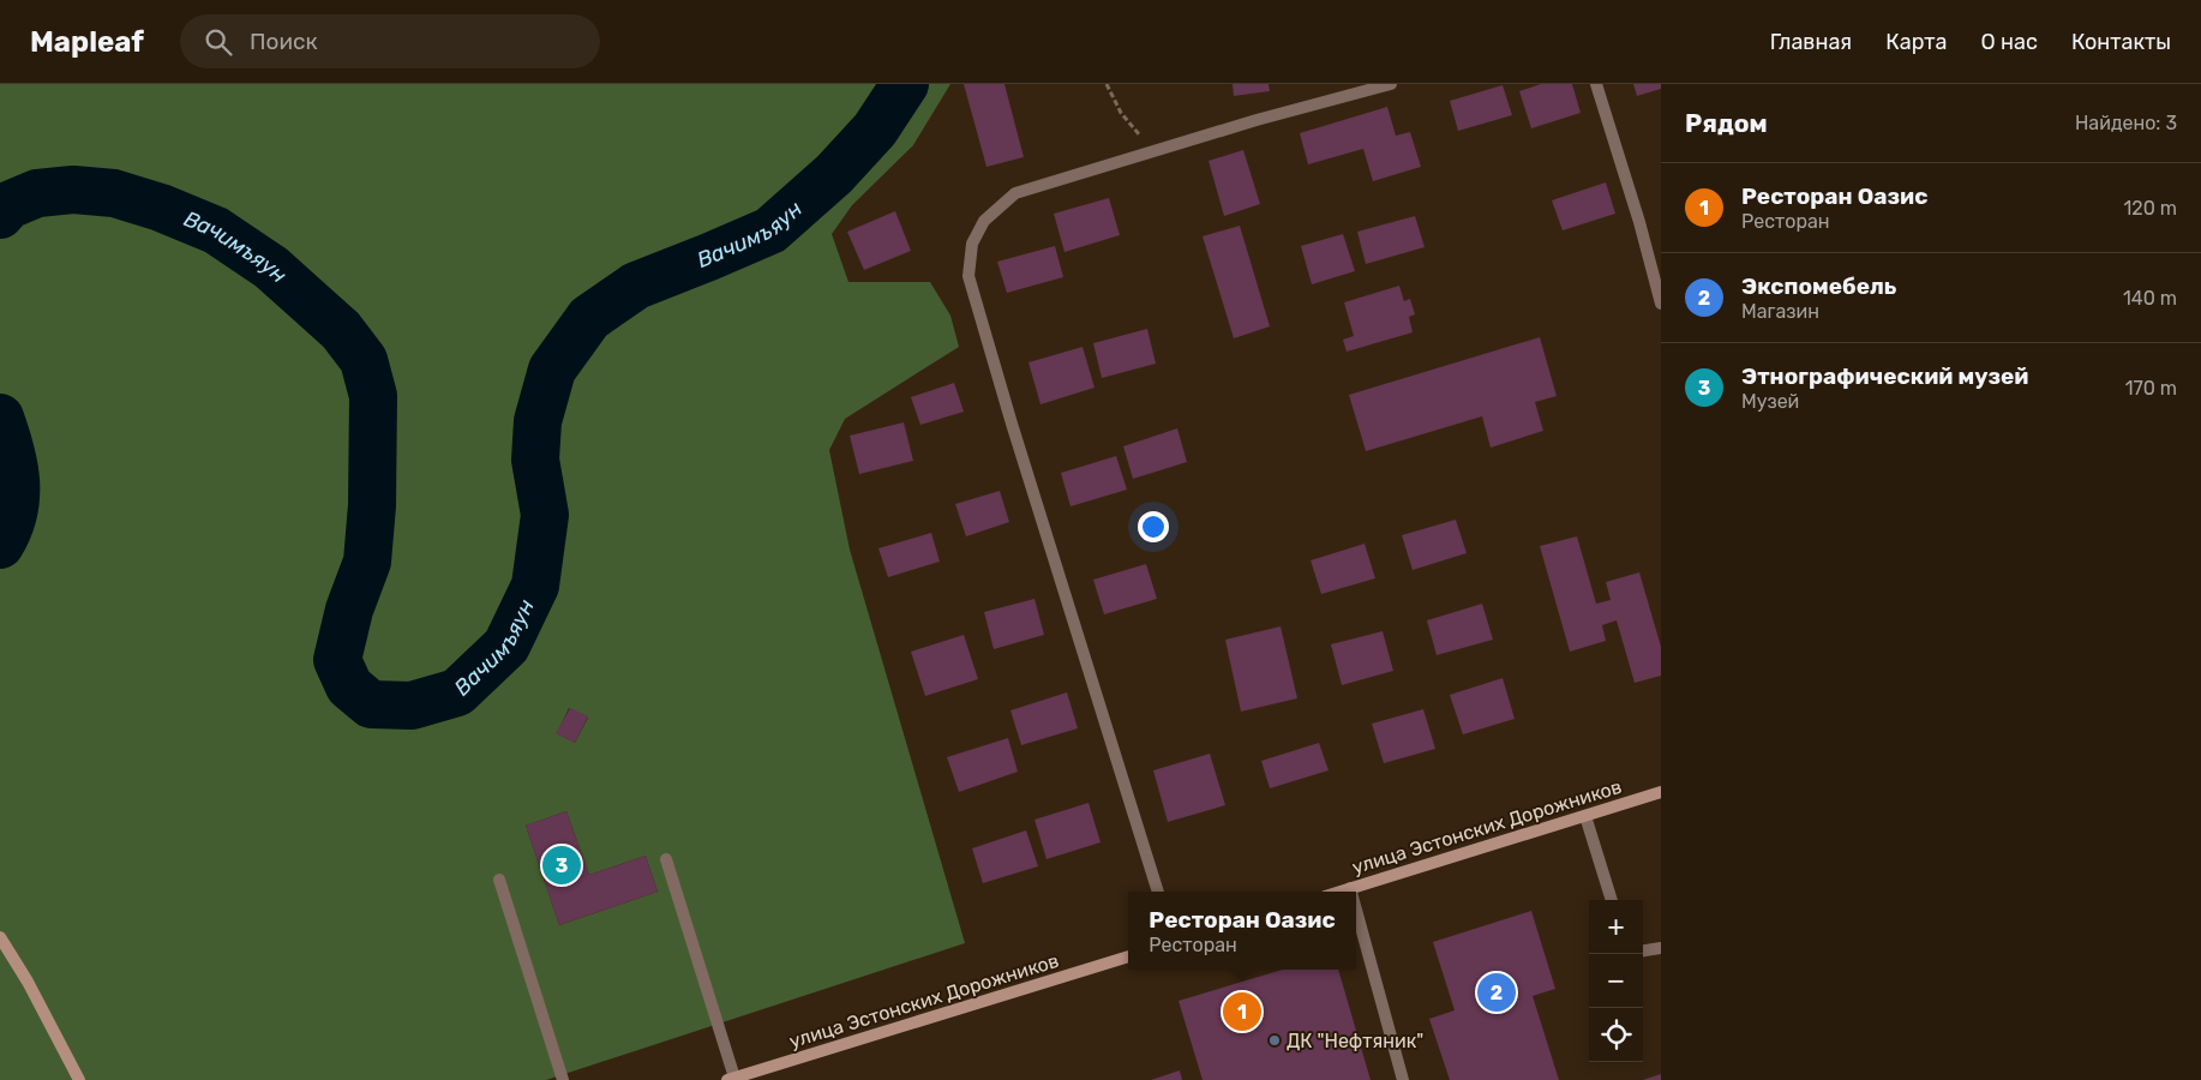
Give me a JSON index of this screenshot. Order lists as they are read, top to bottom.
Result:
{
  "streets": {
    "main road": ["улица Эстонских Дорожников"]
  },
  "water": ["Вачимъяун"],
  "places": ["ДК \"Нефтяник\""],
  "page": {
    "header": "Mapleaf",
    "search": "Поиск",
    "nav": [
      "Главная",
      "Карта",
      "О нас",
      "Контакты"
    ],
    "heading": ["Рядом", "Найдено: 3"],
    "list": [
      {
        "mark": "1",
        "name": "Ресторан Оазис",
        "note": "Ресторан",
        "value": "120 m"
      },
      {
        "mark": "2",
        "name": "Экспомебель",
        "note": "Магазин",
        "value": "140 m"
      },
      {
        "mark": "3",
        "name": "Этнографический музей",
        "note": "Музей",
        "value": "170 m"
      }
    ],
    "pins": ["3", "2", "1"],
    "popup": ["Ресторан Оазис", "Ресторан"],
    "map_buttons": ["+", "−"]
  }
}
